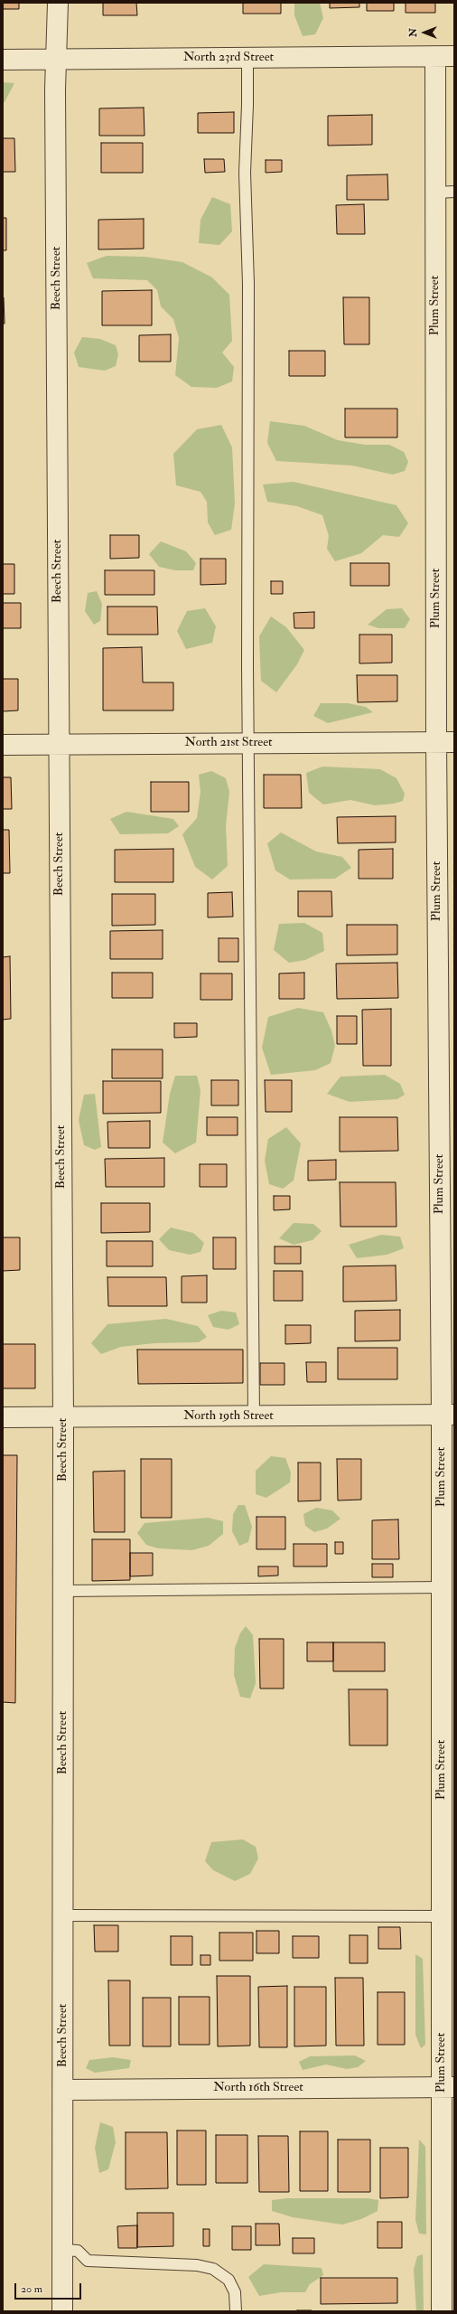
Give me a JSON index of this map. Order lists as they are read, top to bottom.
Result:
{
  "streets": {
    "street": [
      "North 23rd Street",
      "Beech Street",
      "Plum Street",
      "North 21st Street",
      "North 19th Street",
      "North 16th Street"
    ]
  },
  "crossings": [
    ["North 23rd Street", "Beech Street"],
    ["North 23rd Street", "Plum Street"],
    ["Beech Street", "North 21st Street"],
    ["Beech Street", "North 19th Street"],
    ["Beech Street", "North 16th Street"],
    ["Plum Street", "North 21st Street"],
    ["Plum Street", "North 19th Street"],
    ["Plum Street", "North 16th Street"]
  ],
  "scale_bar": "20 m",
  "north": "left"
}
